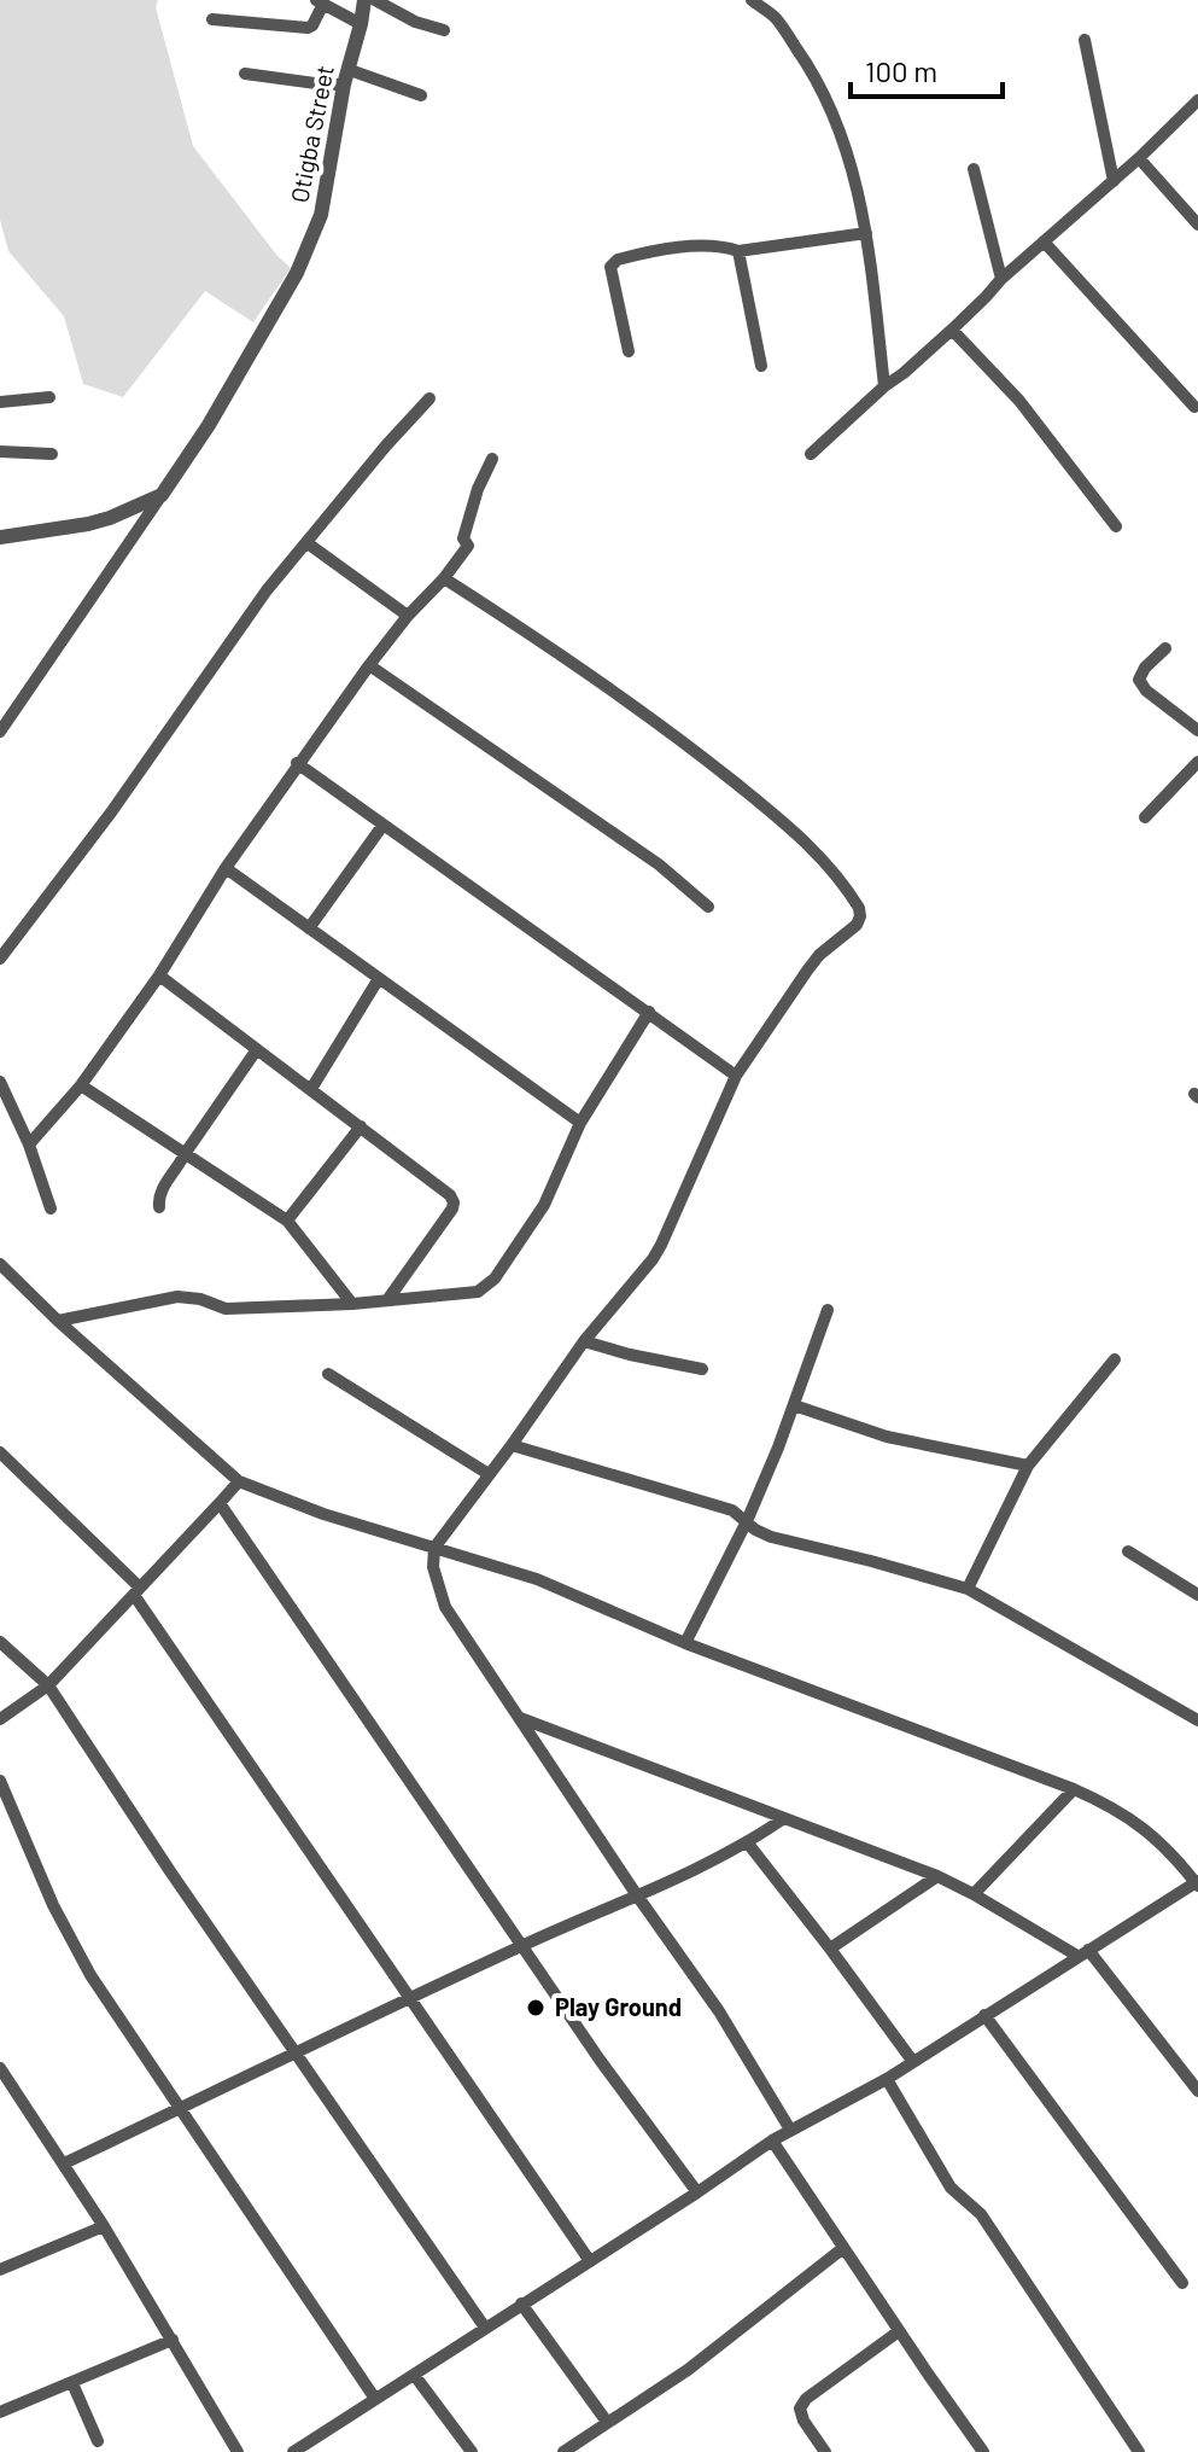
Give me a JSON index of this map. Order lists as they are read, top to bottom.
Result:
{
  "streets": {
    "street": ["Otigba Street"]
  },
  "places": ["Play Ground"],
  "scale_bar": "100 m"
}
